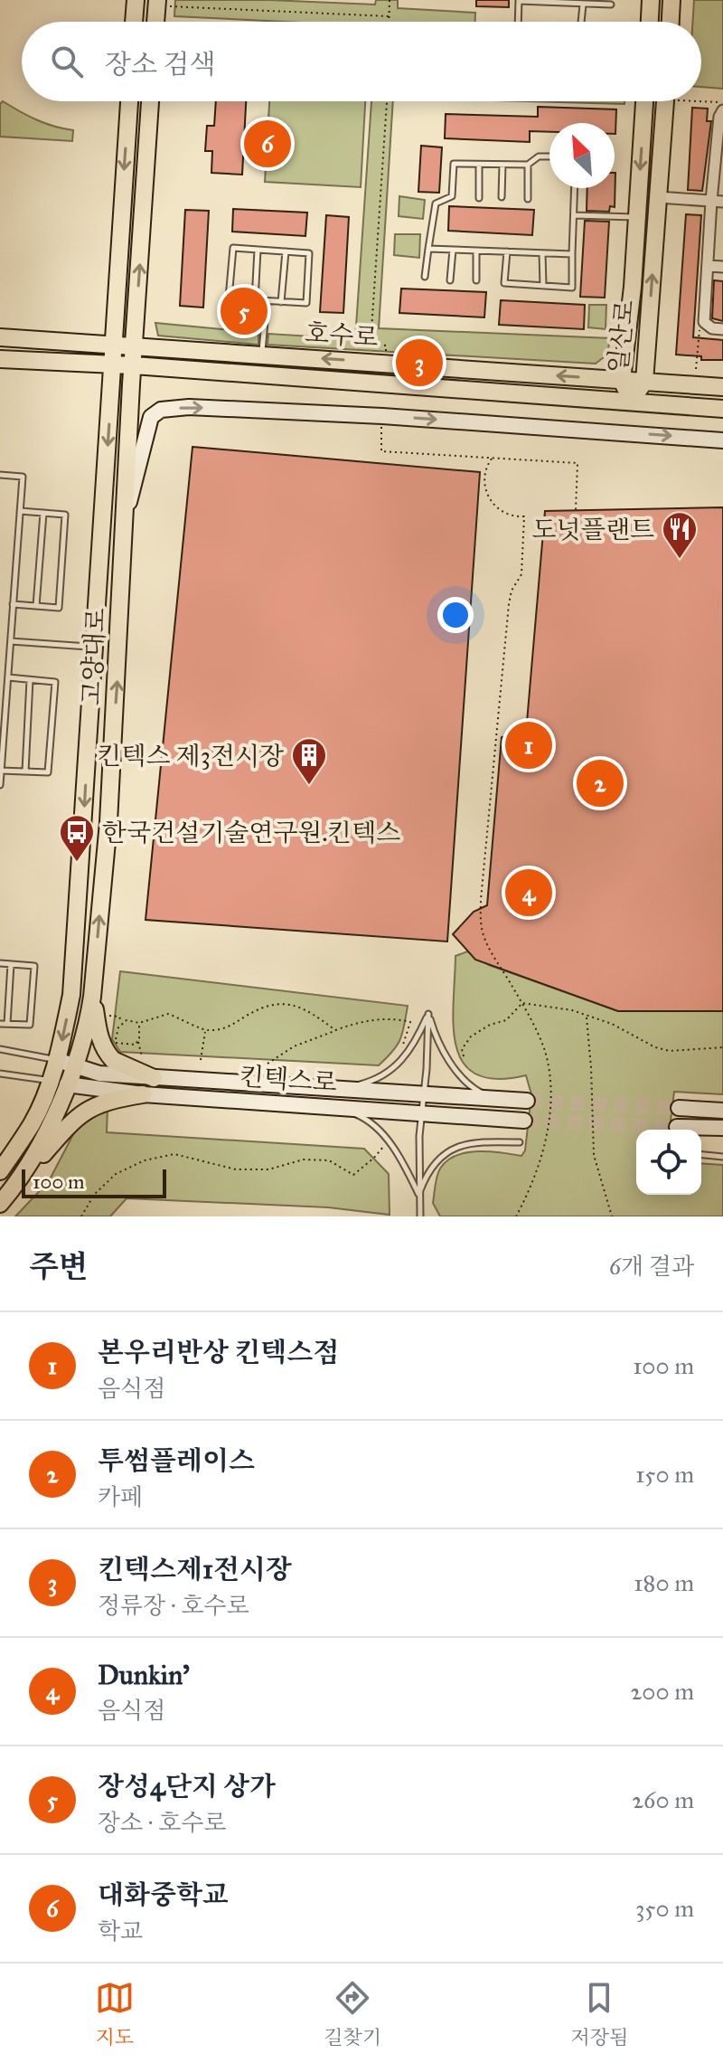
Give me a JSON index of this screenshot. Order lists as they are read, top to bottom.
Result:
{
  "streets": {
    "main road": [
      "호수로",
      "일산로",
      "고양대로",
      "킨텍스로"
    ]
  },
  "crossings": [
    ["호수로", "일산로"],
    ["호수로", "고양대로"],
    ["고양대로", "킨텍스로"]
  ],
  "places": {
    "restaurant": ["도넛플랜트"],
    "building": ["킨텍스 제3전시장"],
    "bus stop": ["한국건설기술연구원.킨텍스"]
  },
  "scale_bar": "100 m",
  "north": "top left",
  "page": {
    "search": "장소 검색",
    "pins": [
      "6",
      "5",
      "3",
      "1",
      "2",
      "4"
    ],
    "scale": "100 m",
    "heading": ["주변", "6개 결과"],
    "list": [
      {
        "mark": "1",
        "name": "본우리반상 킨텍스점",
        "note": "음식점",
        "value": "100 m"
      },
      {
        "mark": "2",
        "name": "투썸플레이스",
        "note": "카페",
        "value": "150 m"
      },
      {
        "mark": "3",
        "name": "킨텍스제1전시장",
        "note": "정류장 · 호수로",
        "value": "180 m"
      },
      {
        "mark": "4",
        "name": "Dunkin'",
        "note": "음식점",
        "value": "200 m"
      },
      {
        "mark": "5",
        "name": "장성4단지 상가",
        "note": "장소 · 호수로",
        "value": "260 m"
      },
      {
        "mark": "6",
        "name": "대화중학교",
        "note": "학교",
        "value": "350 m"
      }
    ],
    "nav": ["지도", "길찾기", "저장됨"]
  }
}
